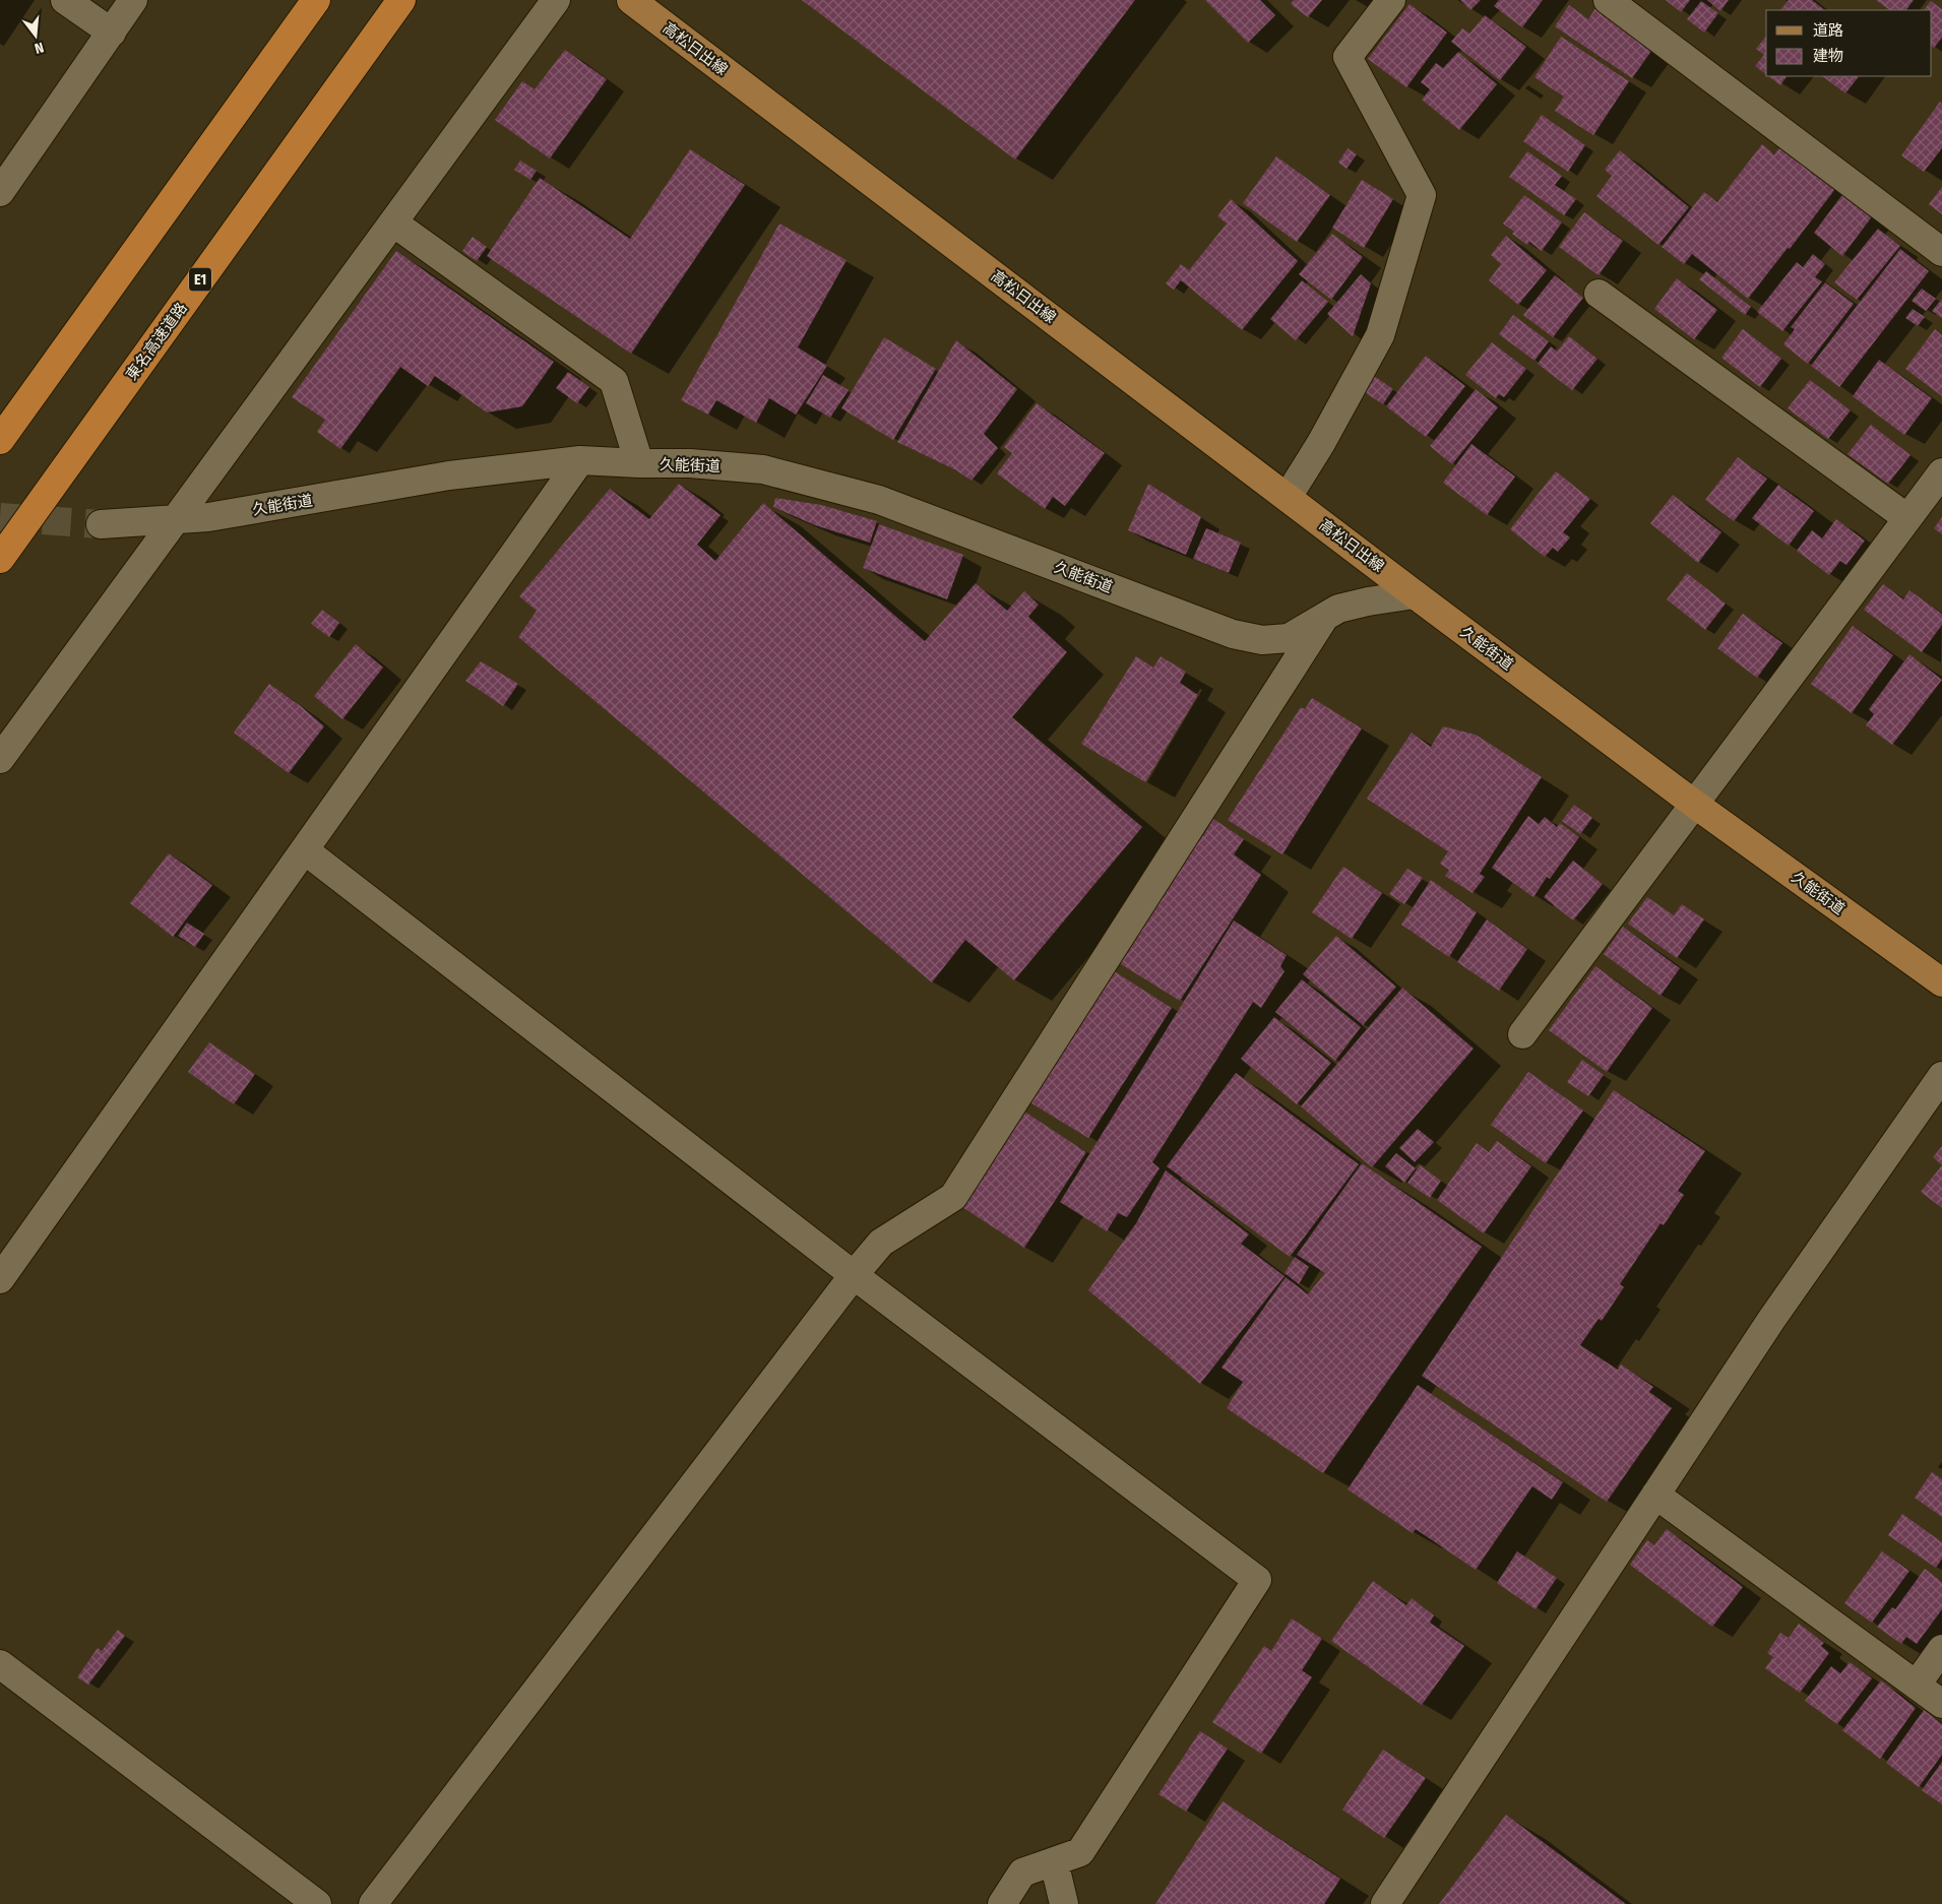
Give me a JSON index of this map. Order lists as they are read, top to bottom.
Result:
{
  "streets": {
    "highway": ["E1", "東名高速道路"],
    "main road": ["高松日出線", "久能街道"]
  },
  "crossings": [
    ["高松日出線", "久能街道"]
  ],
  "legend": ["道路", "建物"],
  "north": "bottom"
}
